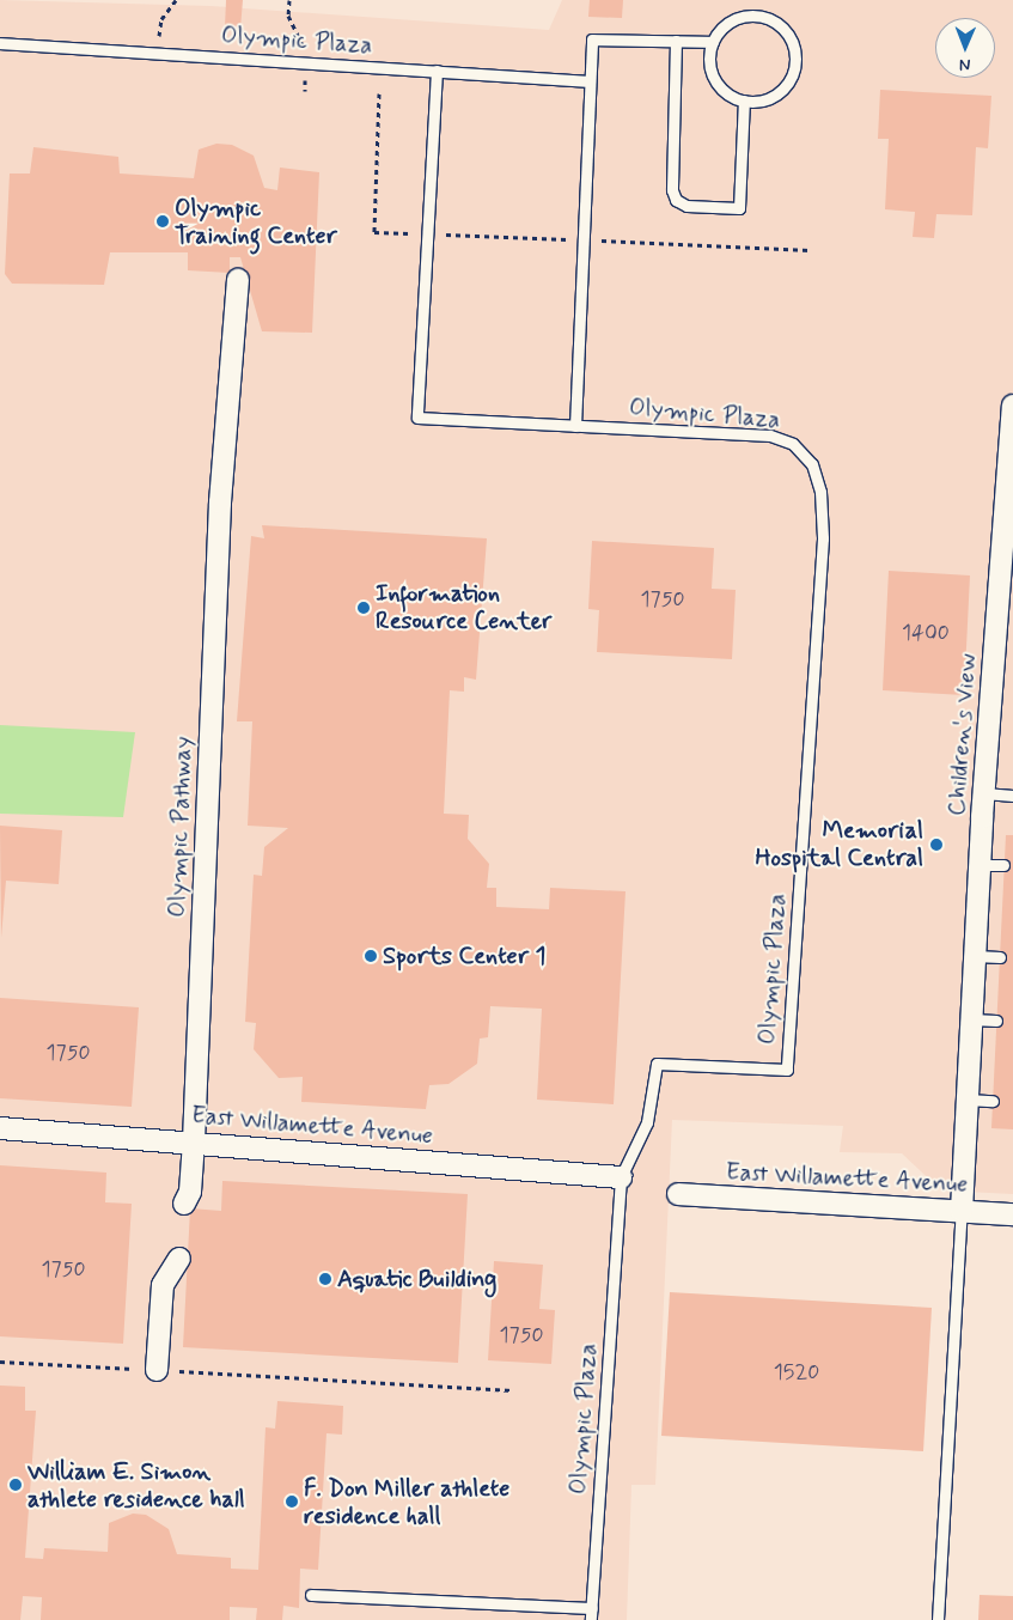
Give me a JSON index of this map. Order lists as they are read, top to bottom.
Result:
{
  "streets": {
    "street": ["Children's View", "Olympic Pathway", "East Willamette Avenue"],
    "lane": ["Olympic Plaza"]
  },
  "crossings": [
    ["Olympic Plaza", "East Willamette Avenue"],
    ["Children's View", "East Willamette Avenue"],
    ["Olympic Pathway", "East Willamette Avenue"]
  ],
  "places": [
    "Olympic Training Center",
    "Information Resource Center",
    "Memorial Hospital Central",
    "Sports Center 1",
    "Aquatic Building",
    "William E. Simon athlete residence hall",
    "F. Don Miller athlete residence hall"
  ],
  "house_numbers": [
    "1750",
    "1400",
    "1750",
    "1750",
    "1750",
    "1520"
  ],
  "north": "bottom"
}
